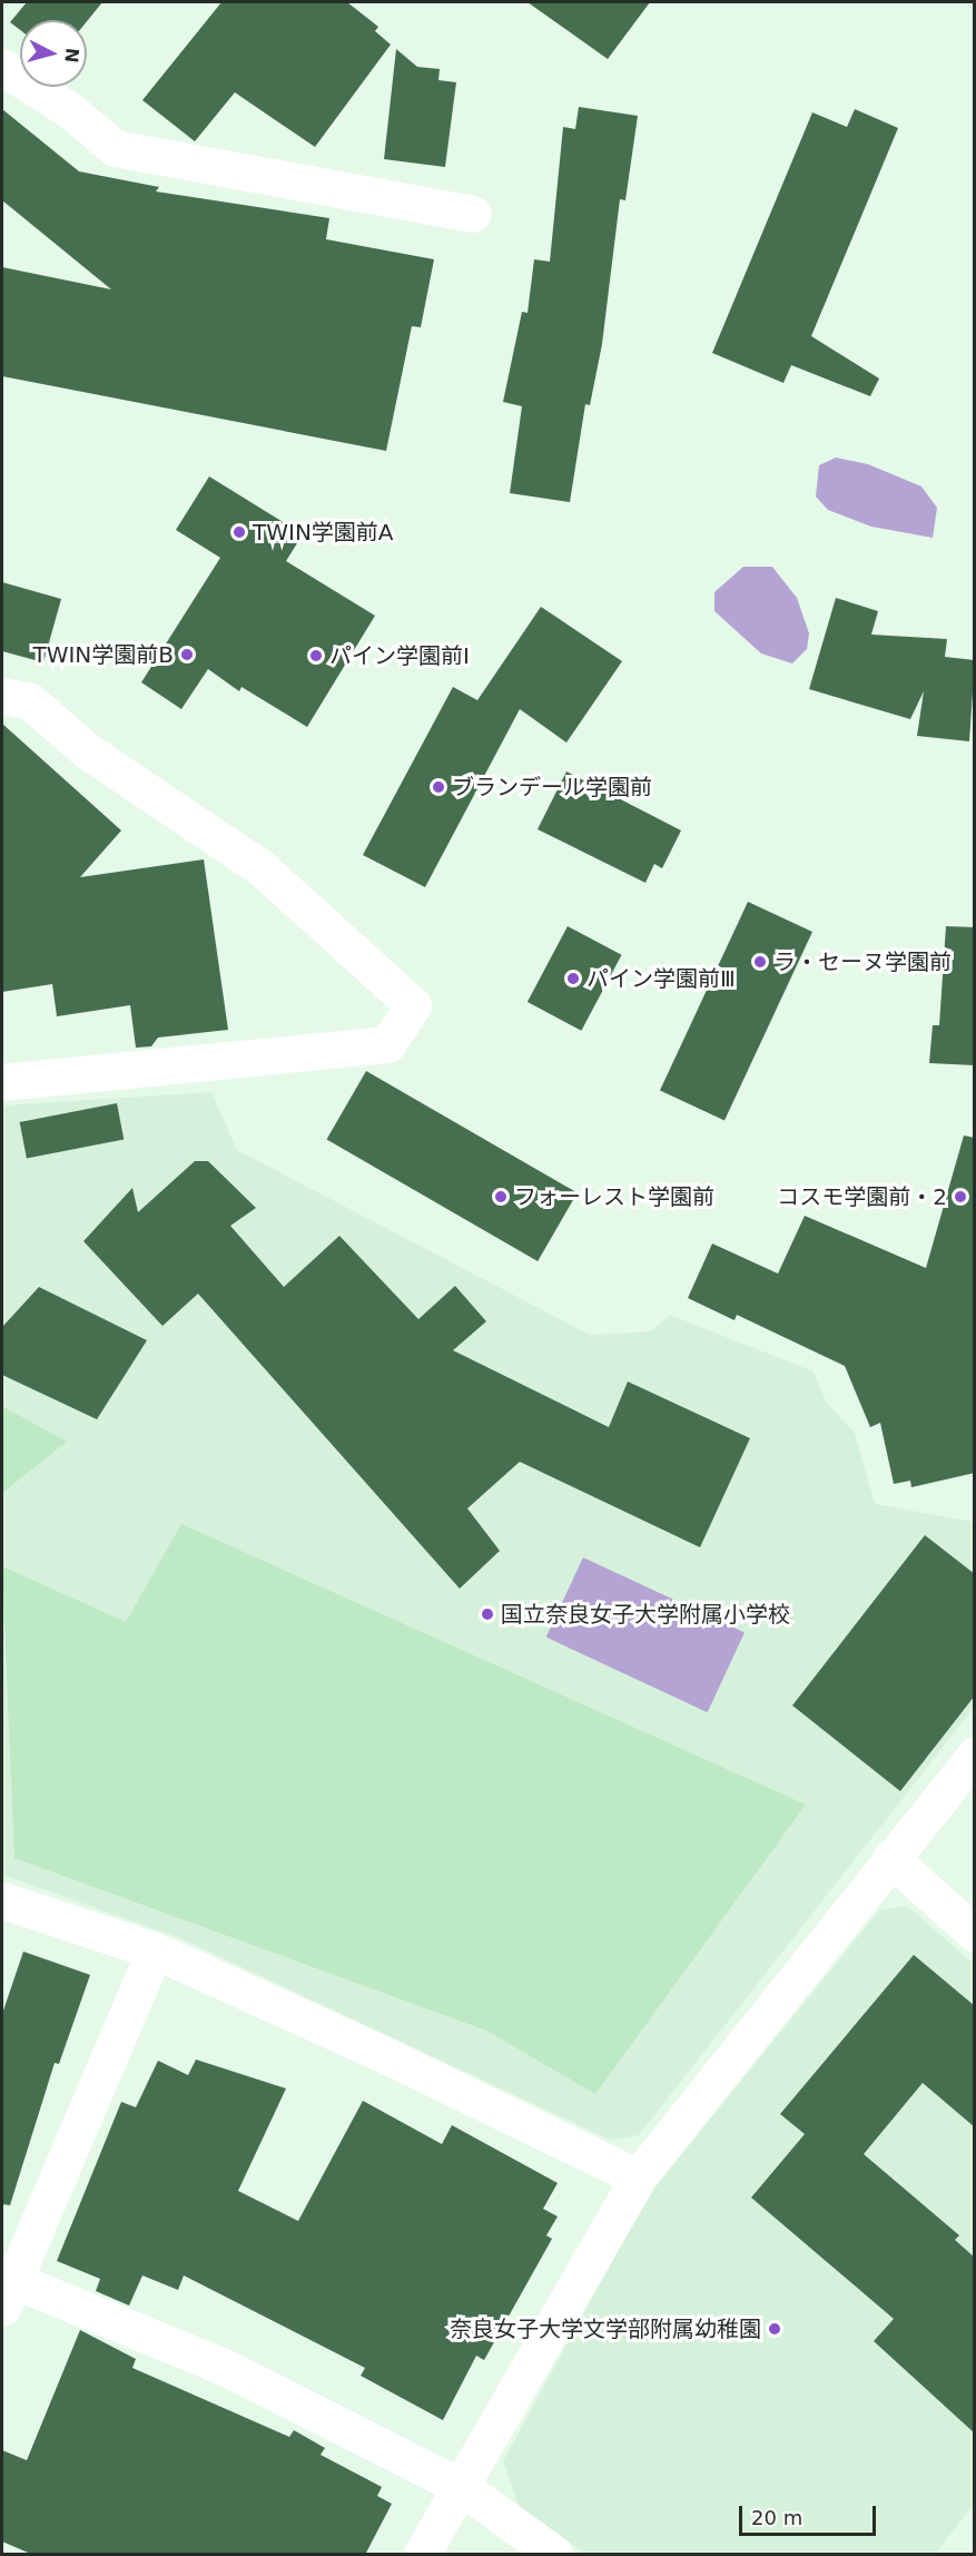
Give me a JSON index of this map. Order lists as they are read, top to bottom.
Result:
{
  "places": [
    "TWIN学園前A",
    "TWIN学園前B",
    "パイン学園前Ⅰ",
    "ブランデール学園前",
    "ラ・セーヌ学園前",
    "パイン学園前Ⅲ",
    "フォーレスト学園前",
    "コスモ学園前・2",
    "国立奈良女子大学附属小学校",
    "奈良女子大学文学部附属幼稚園"
  ],
  "scale_bar": "20 m",
  "north": "right"
}
